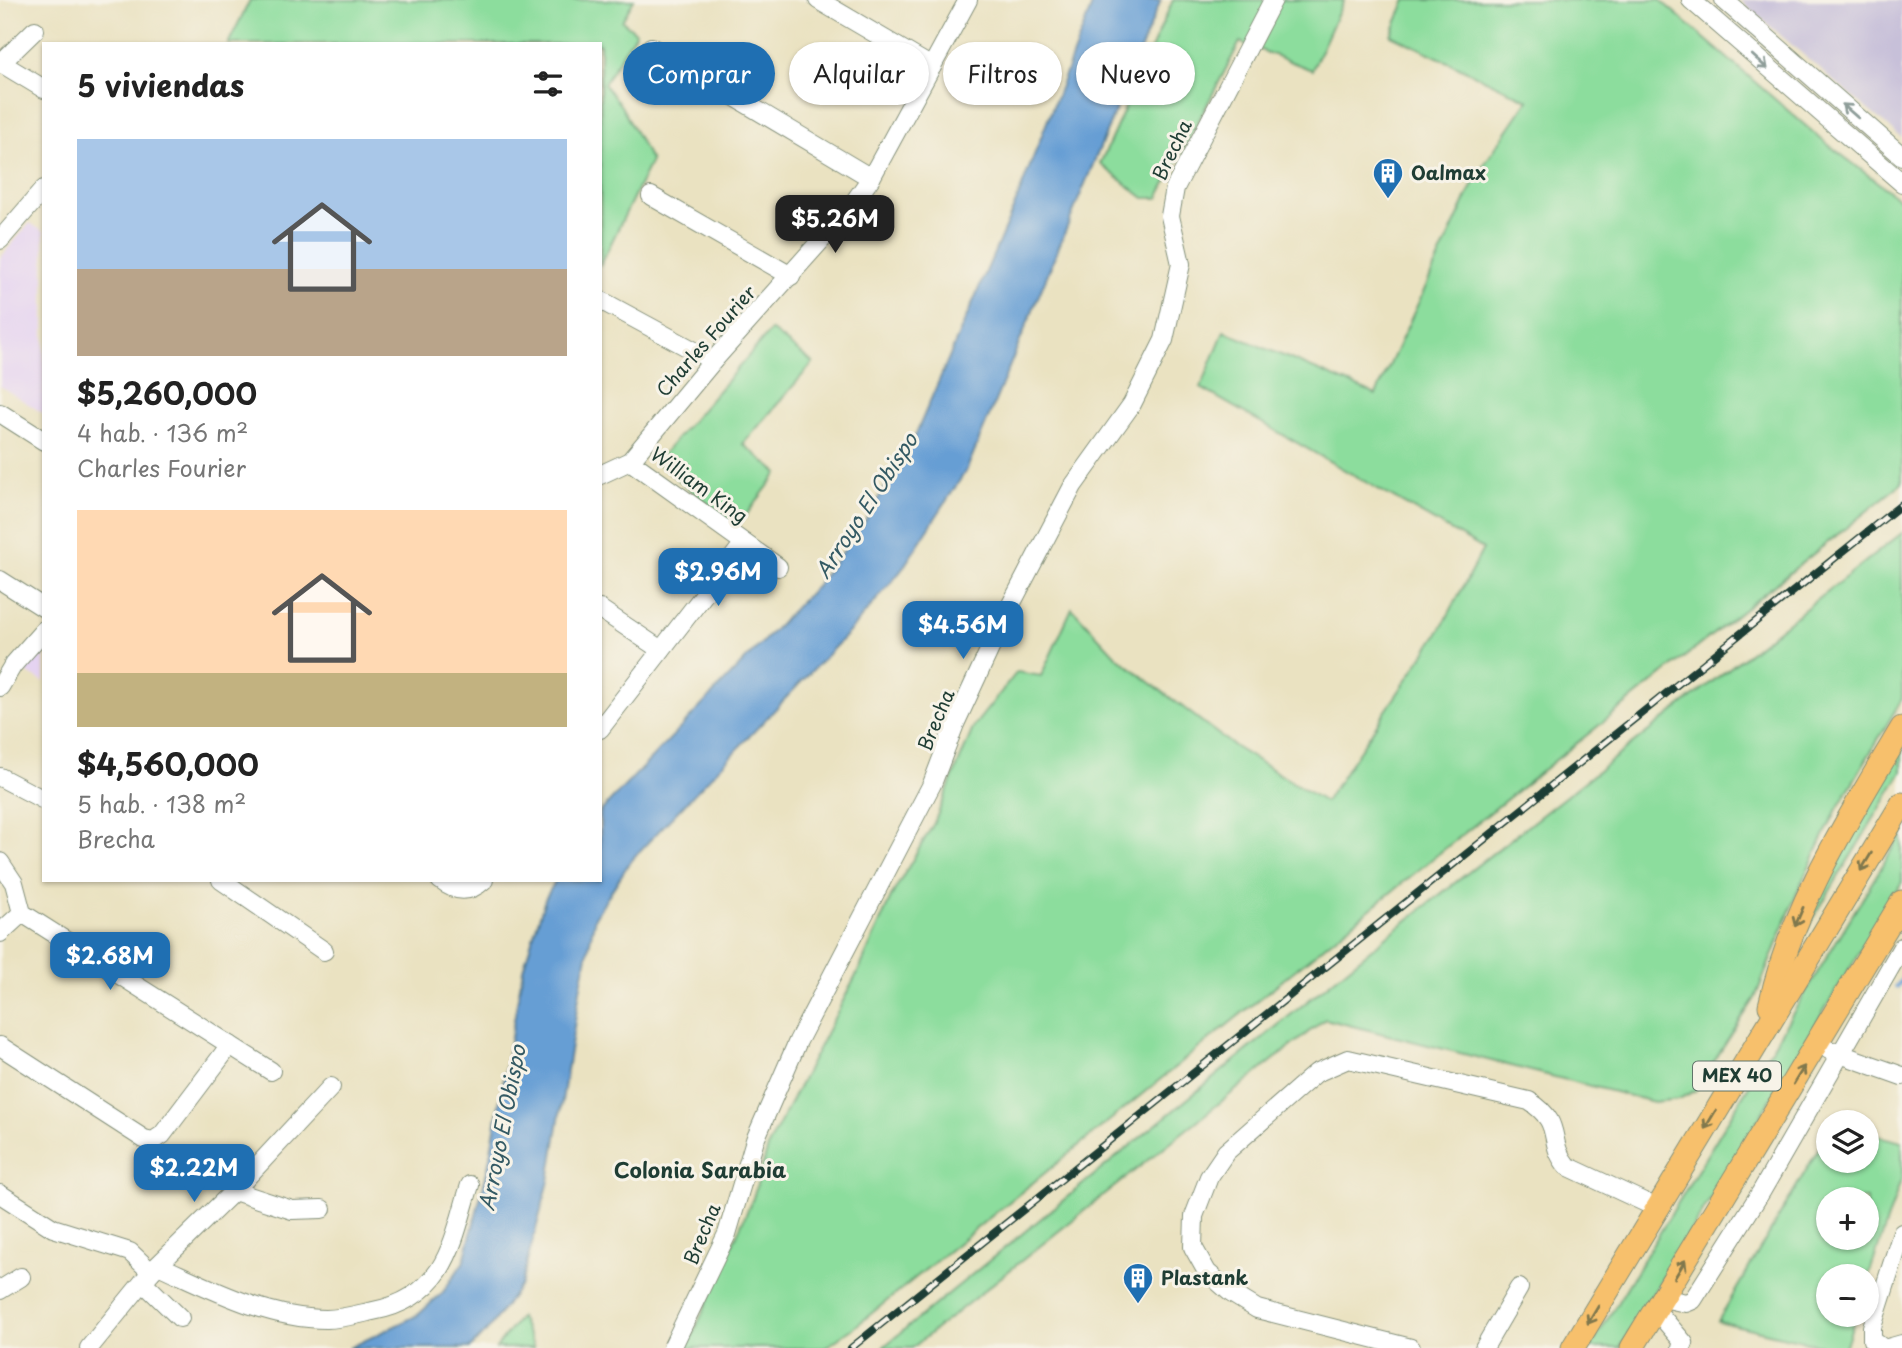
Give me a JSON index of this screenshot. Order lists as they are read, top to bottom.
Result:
{
  "streets": {
    "main road": ["MEX 40"],
    "street": ["Brecha", "Charles Fourier", "William King"]
  },
  "crossings": [
    ["Charles Fourier", "William King"]
  ],
  "districts": ["Colonia Sarabia"],
  "water": ["Arroyo El Obispo"],
  "places": {
    "building": ["Oalmax", "Plastank"]
  },
  "page": {
    "chip": [
      "Comprar",
      "Alquilar",
      "Filtros",
      "Nuevo"
    ],
    "heading": "5 viviendas",
    "list": [
      {
        "name": "$5,260,000",
        "note": "4 hab. · 136 m² · Charles Fourier"
      },
      {
        "name": "$4,560,000",
        "note": "5 hab. · 138 m² · Brecha"
      }
    ],
    "price": [
      "$5.26M",
      "$2.96M",
      "$4.56M",
      "$2.68M",
      "$2.22M"
    ],
    "map_buttons": ["+", "−"]
  }
}
